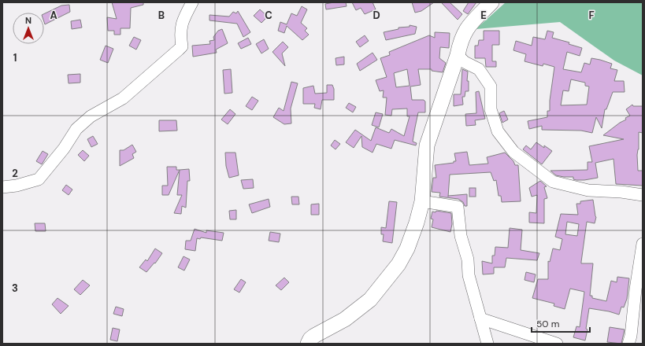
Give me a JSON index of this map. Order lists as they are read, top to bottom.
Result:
{
  "scale_bar": "50 m",
  "north": "top",
  "grid": {
    "columns": [
      "A",
      "B",
      "C",
      "D",
      "E",
      "F"
    ],
    "rows": ["1", "2", "3"]
  }
}
